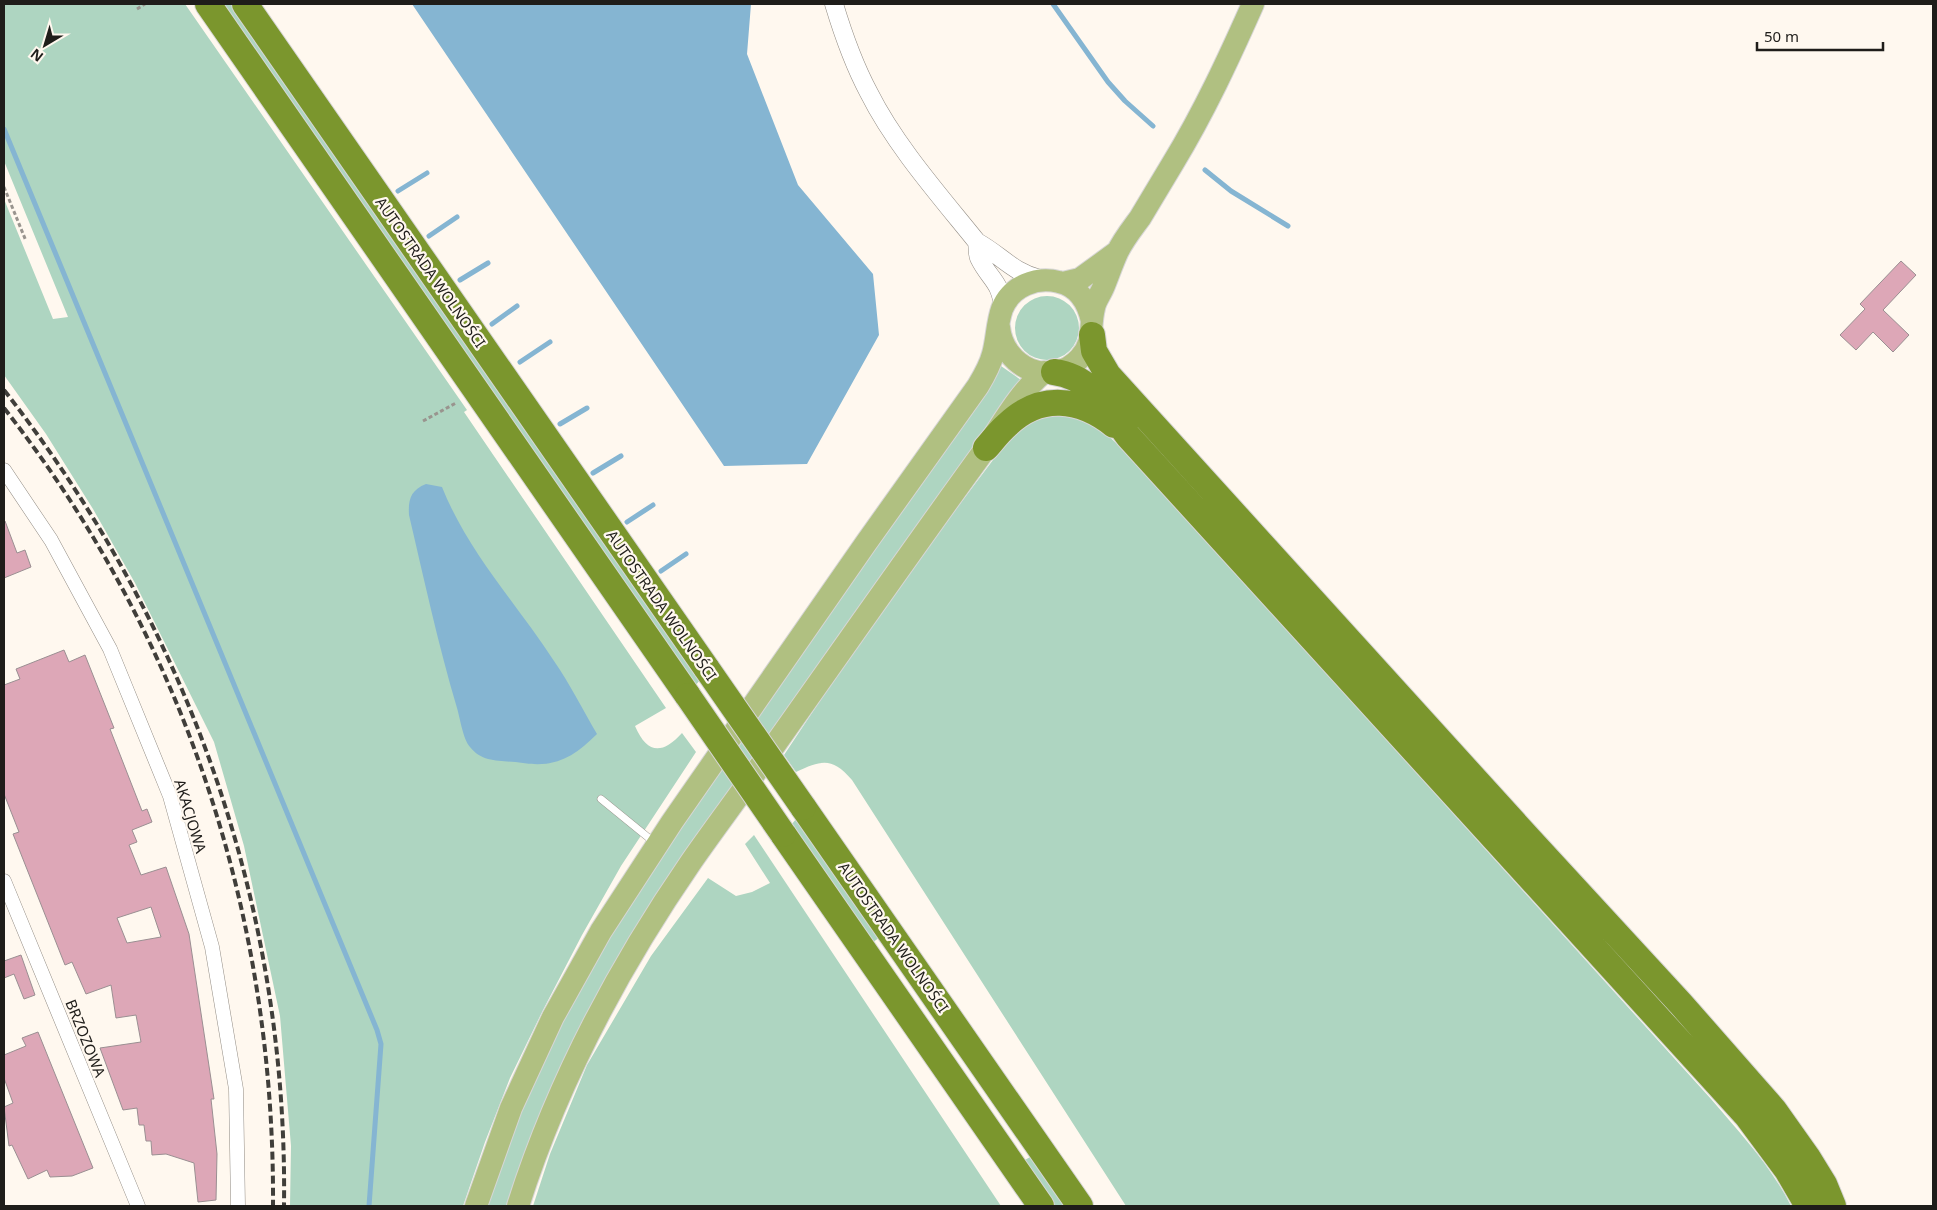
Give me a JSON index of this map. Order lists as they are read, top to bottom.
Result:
{
  "streets": {
    "highway": ["AUTOSTRADA WOLNOŚCI"],
    "street": ["AKACJOWA", "BRZOZOWA"]
  },
  "scale_bar": "50 m",
  "north": "bottom left"
}
